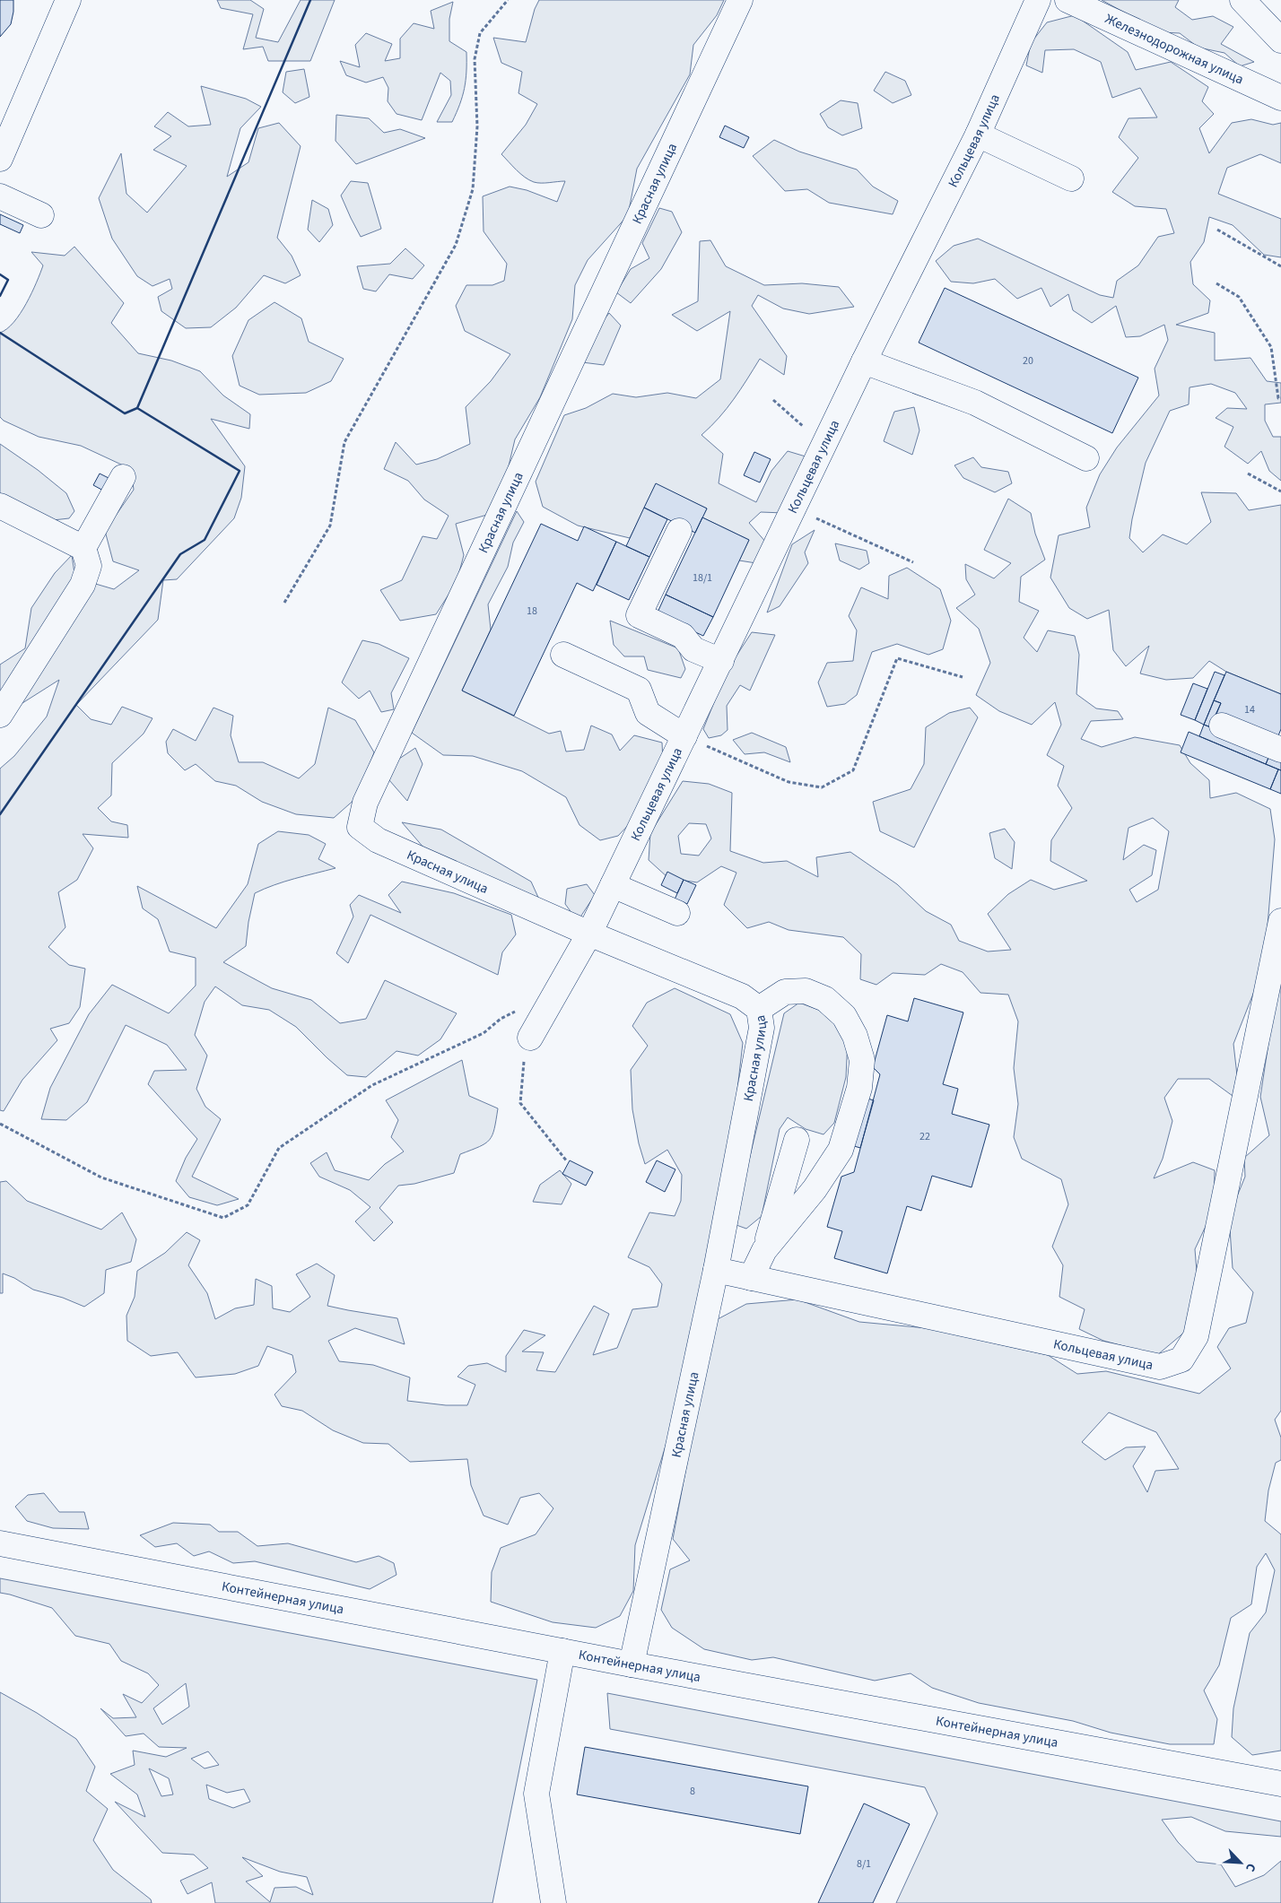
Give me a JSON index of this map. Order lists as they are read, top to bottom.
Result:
{
  "streets": {
    "street": [
      "Железнодорожная улица",
      "Кольцевая улица",
      "Красная улица",
      "Контейнерная улица"
    ]
  },
  "crossings": [
    ["Кольцевая улица", "Красная улица"],
    ["Красная улица", "Контейнерная улица"]
  ],
  "house_numbers": [
    "20",
    "18/1",
    "18",
    "14",
    "22",
    "8",
    "8/1"
  ],
  "north": "bottom right"
}
